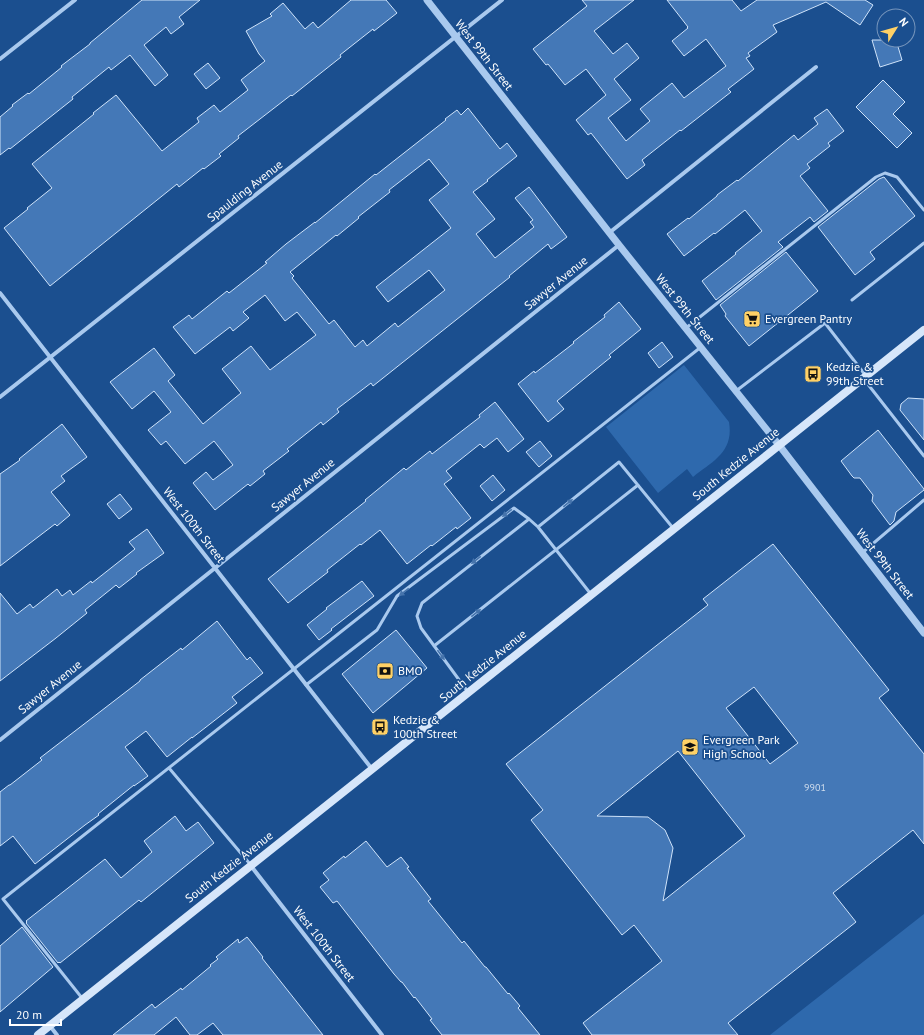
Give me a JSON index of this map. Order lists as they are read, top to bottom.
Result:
{
  "streets": {
    "main road": ["South Kedzie Avenue"],
    "street": [
      "West 99th Street",
      "Spaulding Avenue",
      "Sawyer Avenue",
      "West 100th Street"
    ]
  },
  "crossings": [
    ["West 99th Street", "Spaulding Avenue"],
    ["West 99th Street", "Sawyer Avenue"],
    ["West 99th Street", "South Kedzie Avenue"],
    ["Spaulding Avenue", "West 100th Street"],
    ["Sawyer Avenue", "West 100th Street"],
    ["South Kedzie Avenue", "West 100th Street"]
  ],
  "places": {
    "supermarket": ["Evergreen Pantry"],
    "bus stop": ["Kedzie & 99th Street", "Kedzie & 100th Street"],
    "bank": ["BMO"],
    "school or university": ["Evergreen Park High School"]
  },
  "house_numbers": ["9901"],
  "scale_bar": "20 m",
  "north": "top right"
}
